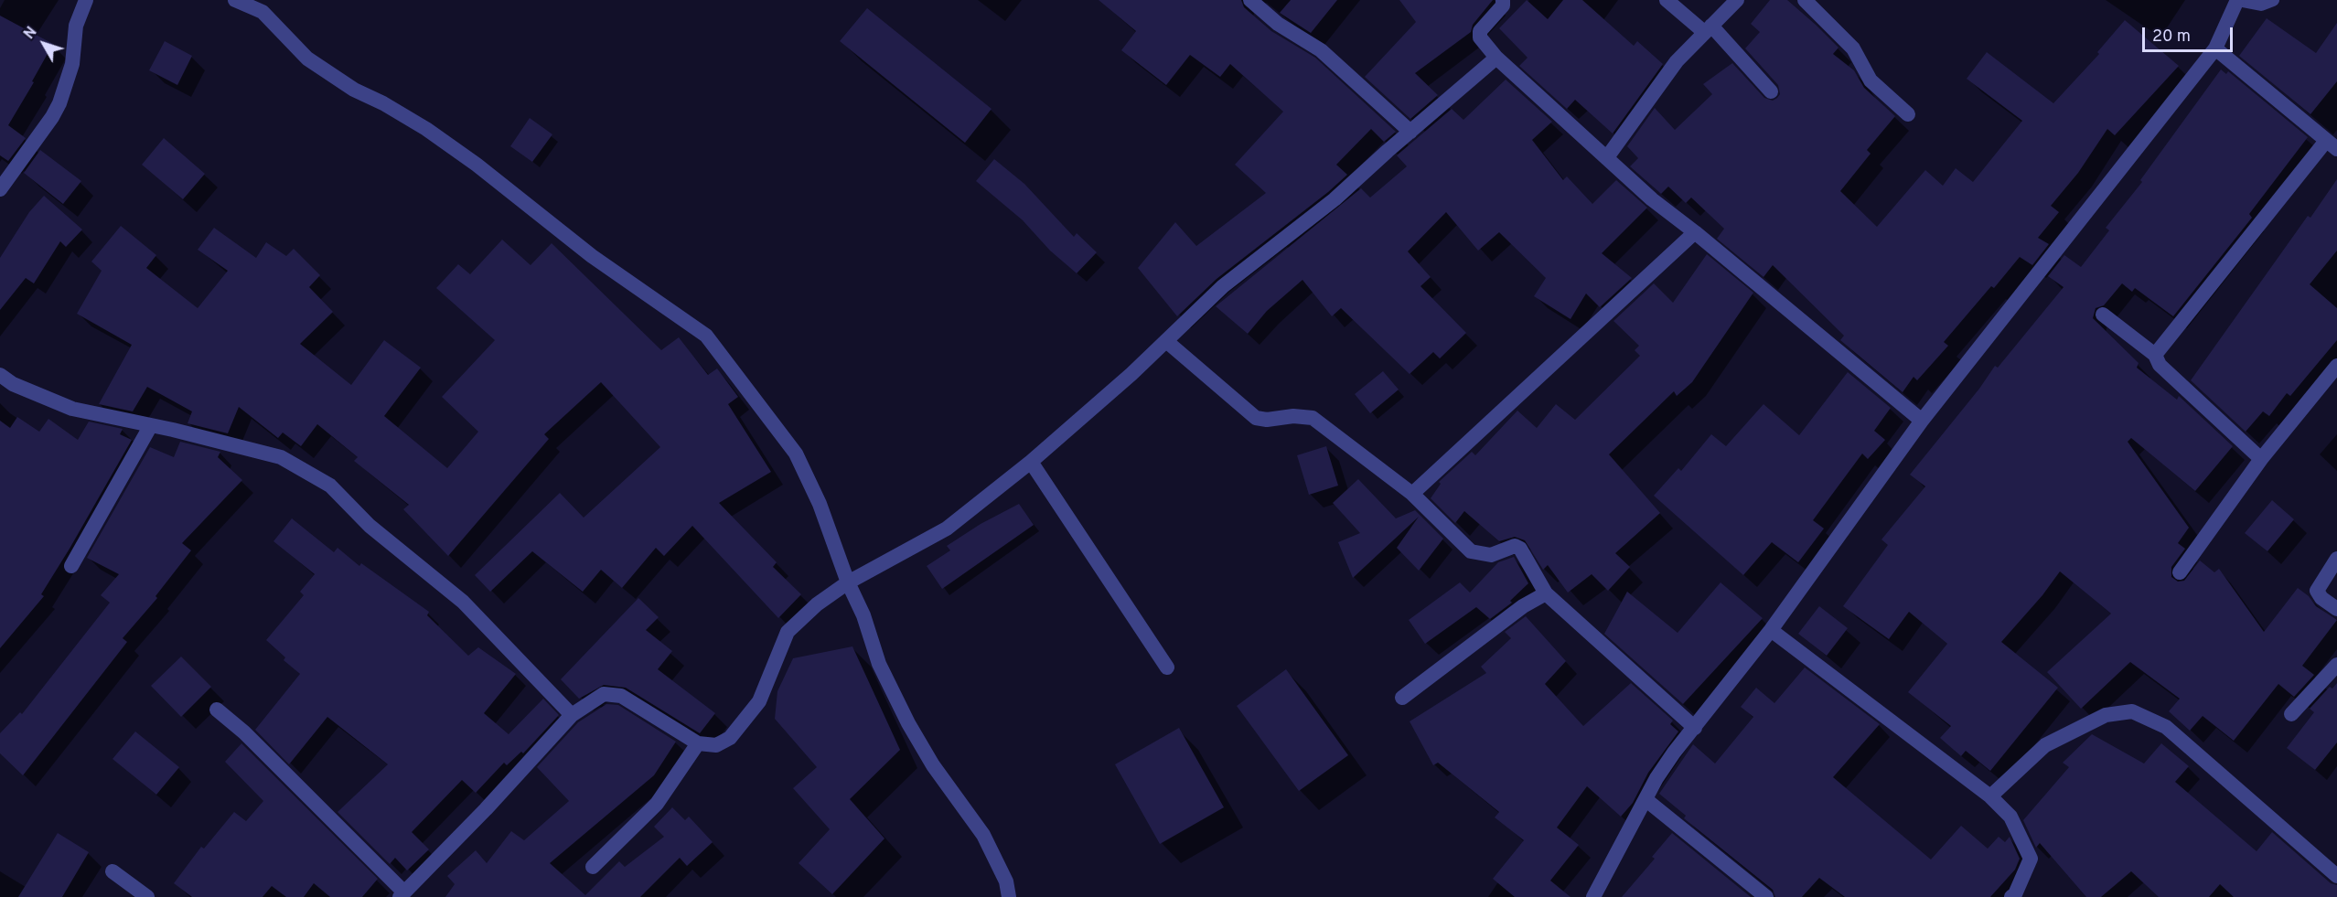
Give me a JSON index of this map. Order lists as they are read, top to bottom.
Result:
{
  "scale_bar": "20 m",
  "north": "top left"
}
